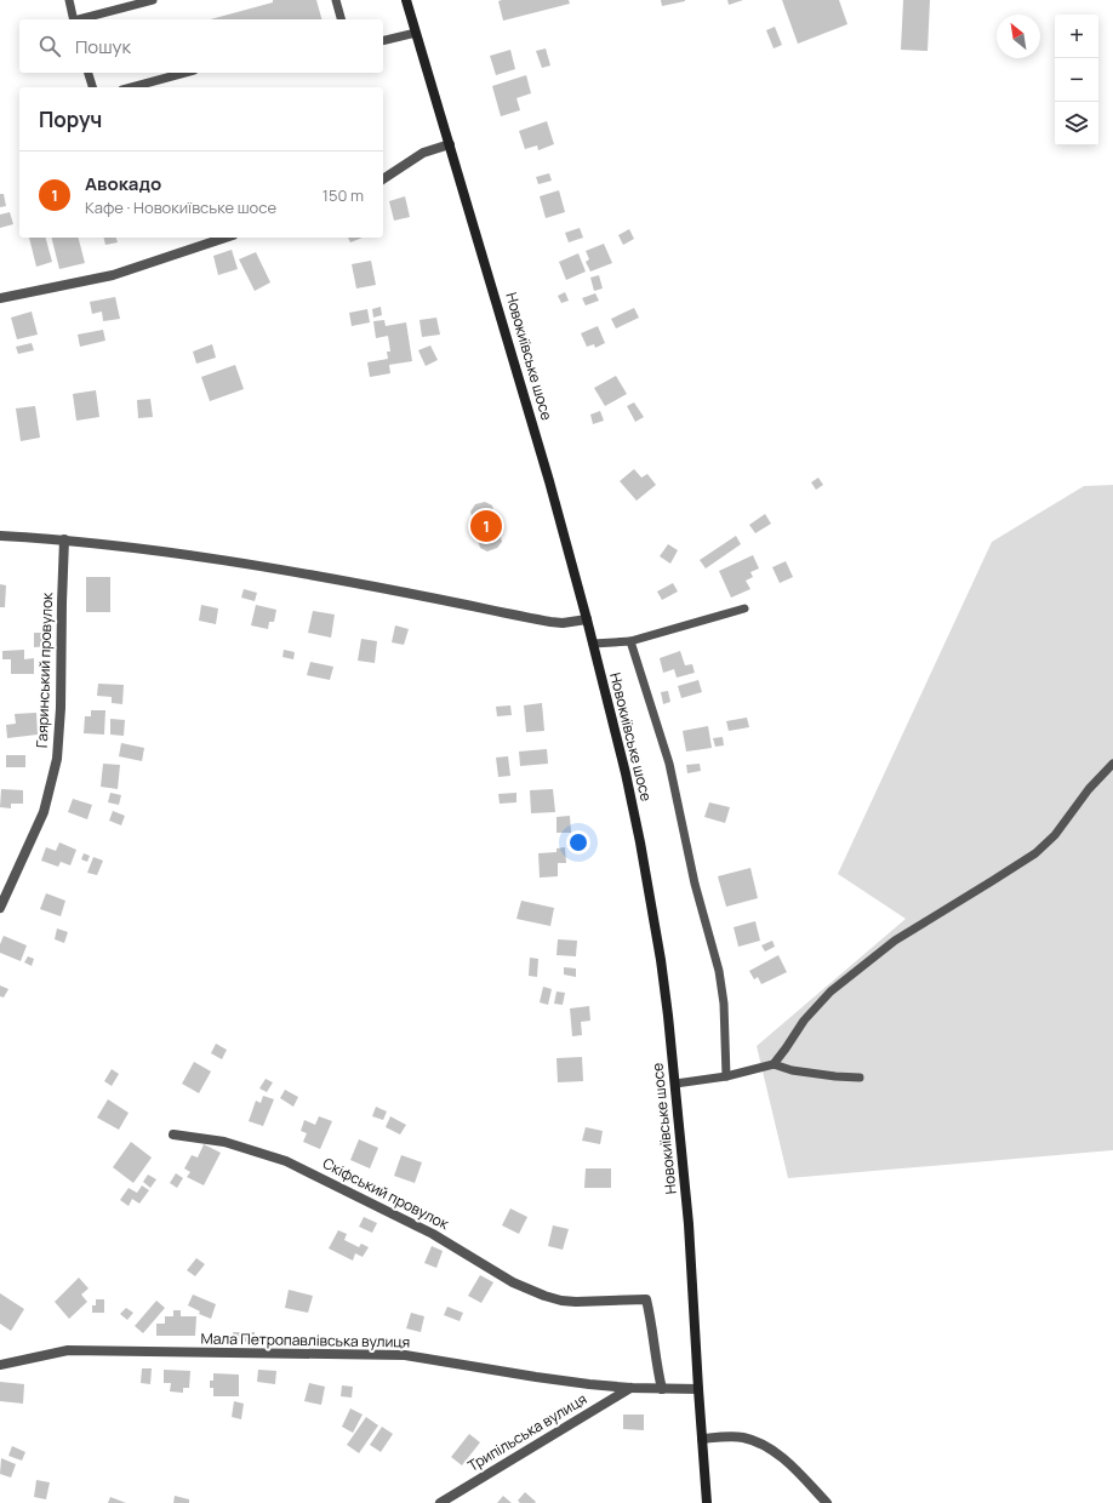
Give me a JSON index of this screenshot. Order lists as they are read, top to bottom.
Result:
{
  "streets": {
    "main road": ["Новокиївське шосе"],
    "street": [
      "Гаяринський провулок",
      "Скіфський провулок",
      "Мала Петропавлівська вулиця",
      "Трипільська вулиця"
    ]
  },
  "crossings": [
    ["Новокиївське шосе", "Мала Петропавлівська вулиця"],
    ["Скіфський провулок", "Мала Петропавлівська вулиця"],
    ["Мала Петропавлівська вулиця", "Трипільська вулиця"]
  ],
  "north": "top left",
  "page": {
    "map_buttons": ["+", "−"],
    "search": "Пошук",
    "heading": "Поруч",
    "list": [
      {
        "mark": "1",
        "name": "Авокадо",
        "note": "Кафе · Новокиївське шосе",
        "value": "150 m"
      }
    ],
    "pins": "1"
  }
}
